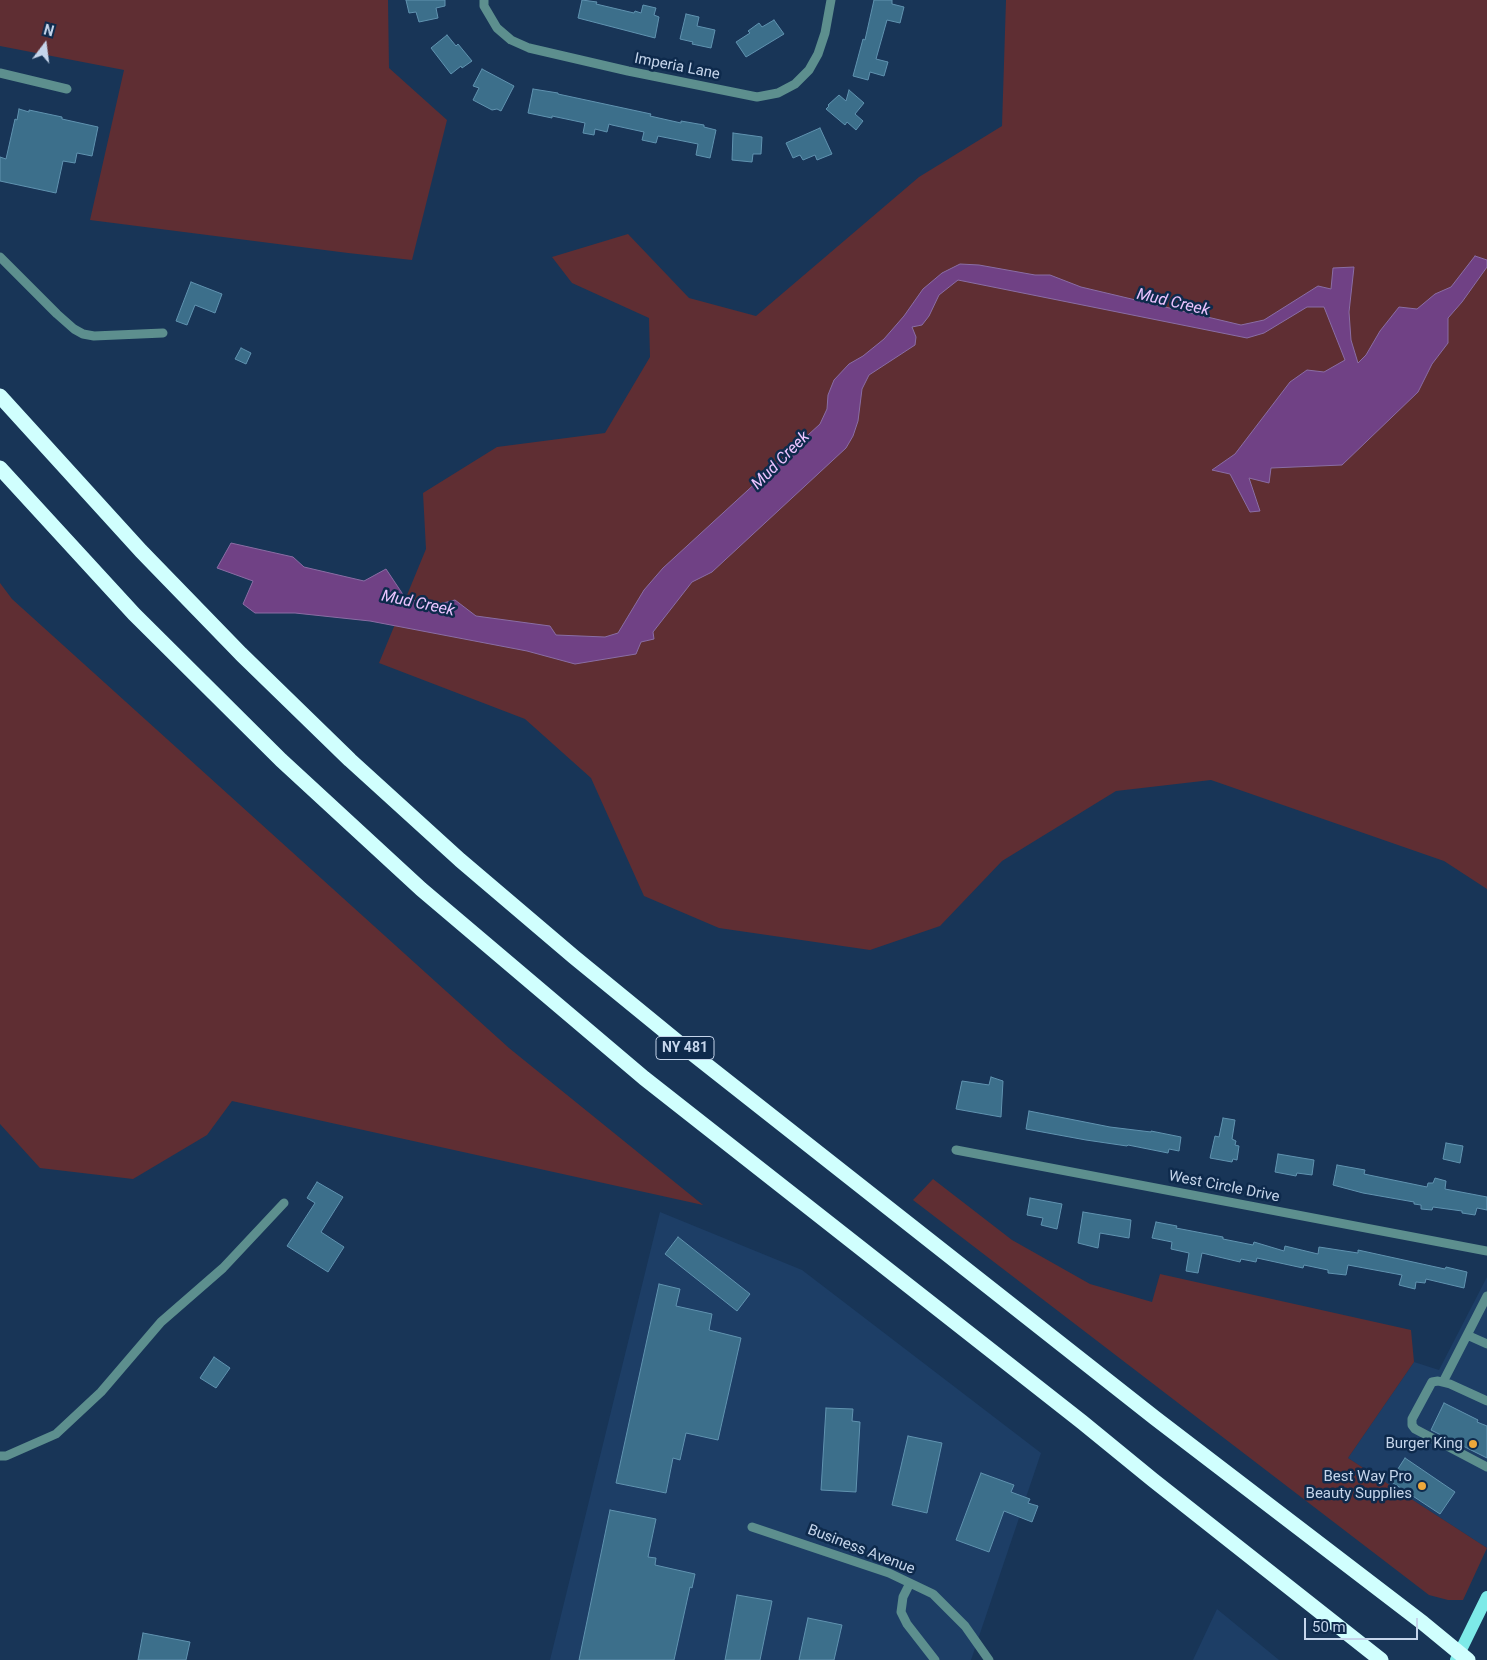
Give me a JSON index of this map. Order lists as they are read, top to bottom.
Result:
{
  "streets": {
    "highway": ["NY 481"],
    "street": ["Imperia Lane", "West Circle Drive", "Business Avenue"]
  },
  "water": ["Mud Creek"],
  "places": ["Burger King", "Best Way Pro Beauty Supplies"],
  "scale_bar": "50 m",
  "north": "top"
}
